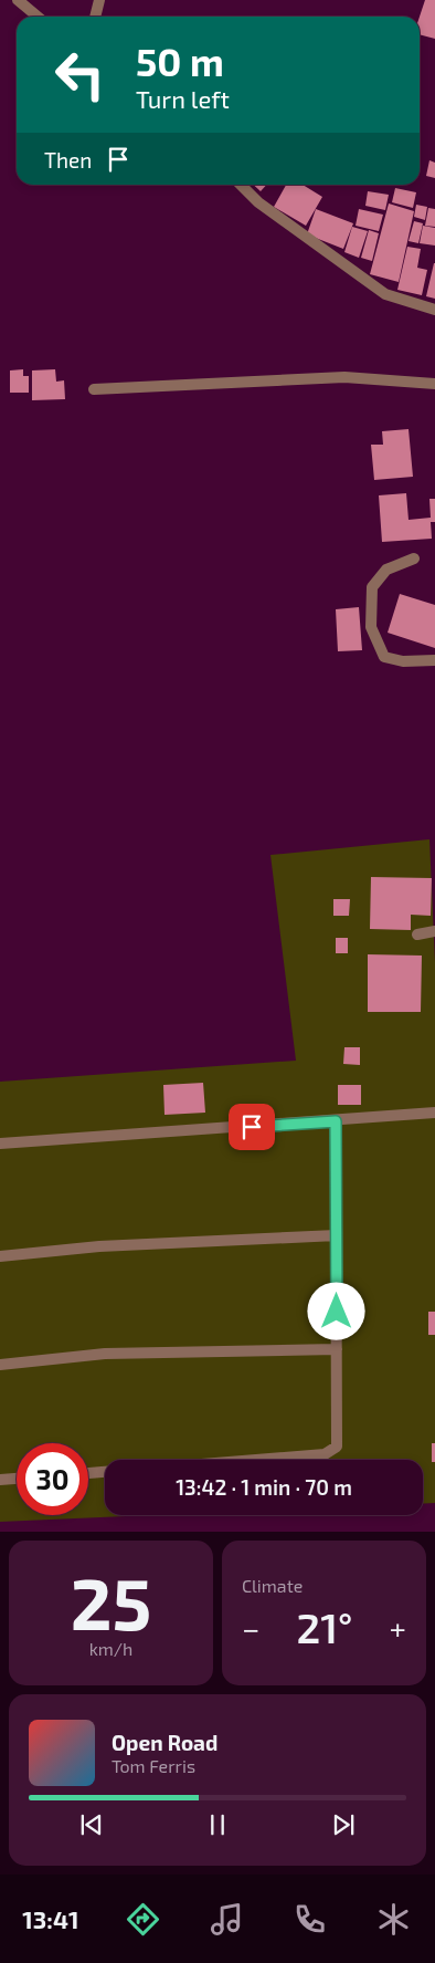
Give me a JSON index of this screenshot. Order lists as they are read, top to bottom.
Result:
{
  "page": {
    "turn": ["50 m", "Turn left"],
    "then": "Then",
    "limit": "30",
    "trip": "13:42 · 1 min · 70 m",
    "tile": [
      ["25", "km/h"],
      "Climate"
    ],
    "heat": ["−", "21°", "+"],
    "song": ["Open Road", "Tom Ferris"],
    "tabs": "13:41"
  }
}
